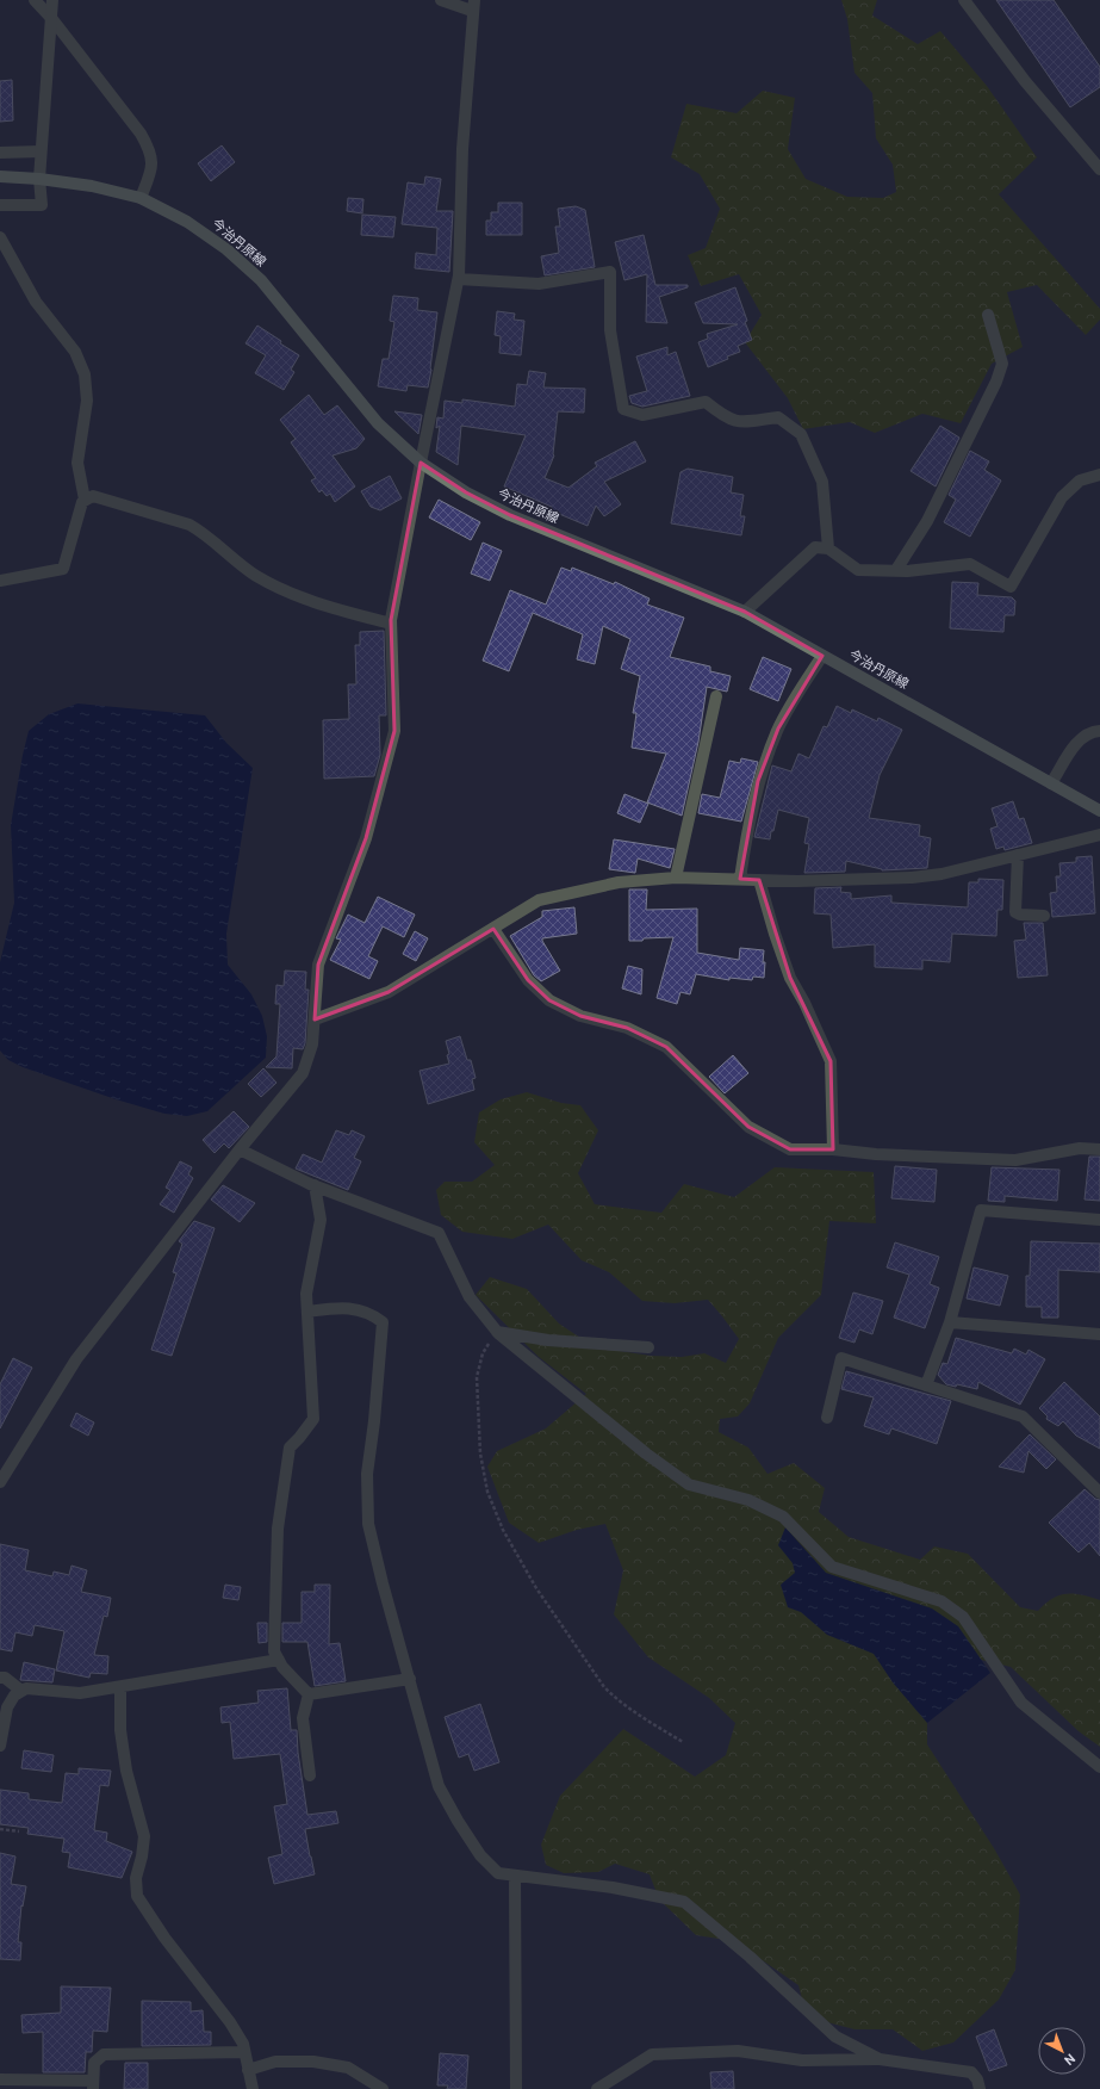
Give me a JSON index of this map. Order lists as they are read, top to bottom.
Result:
{
  "streets": {
    "main road": ["今治丹原線"]
  },
  "north": "bottom right"
}
